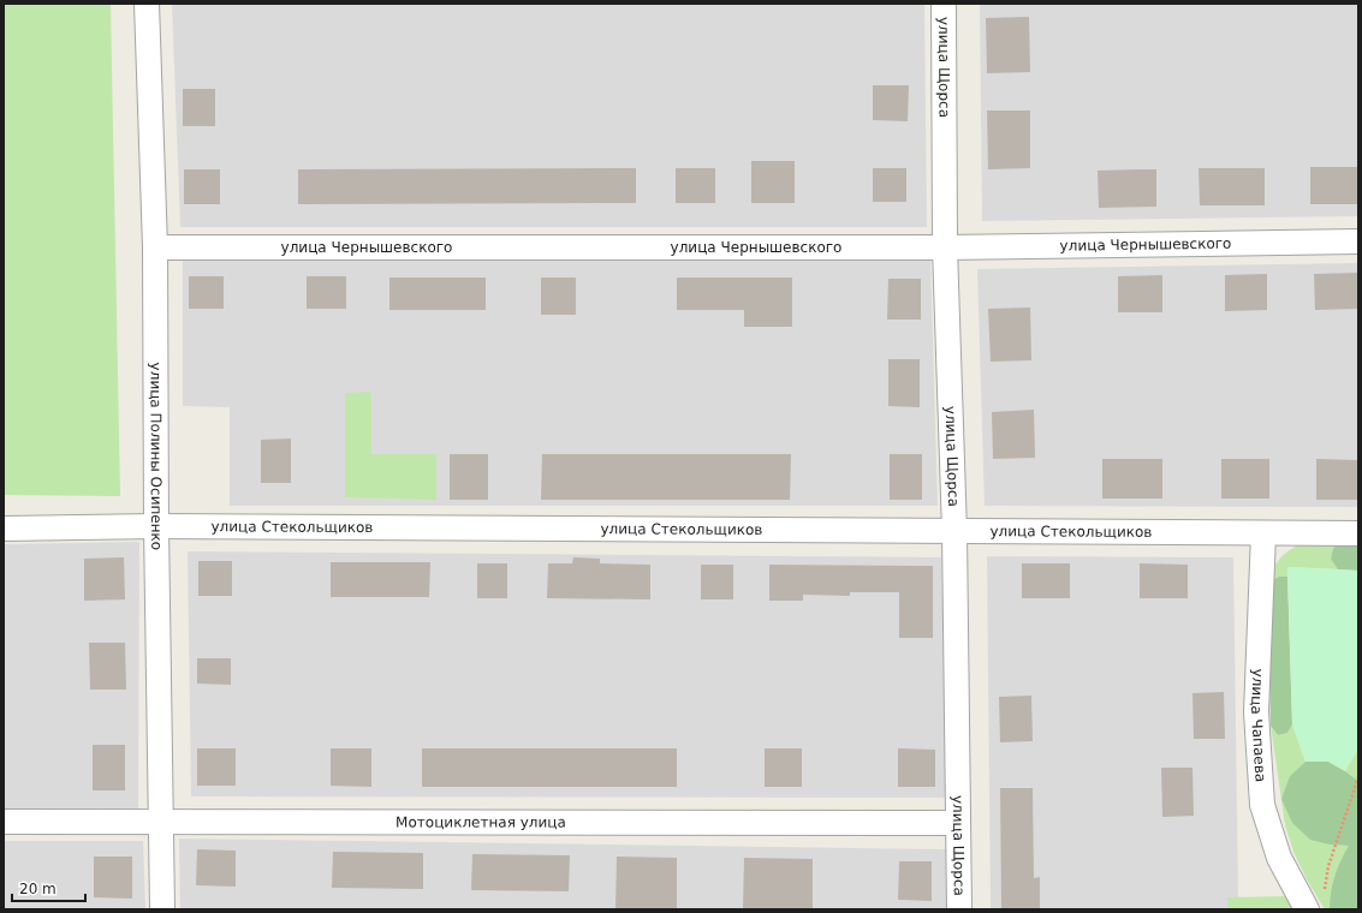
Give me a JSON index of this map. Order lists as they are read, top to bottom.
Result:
{
  "streets": {
    "street": [
      "улица Щорса",
      "улица Чернышевского",
      "улица Полины Осипенко",
      "улица Стекольщиков",
      "улица Чапаева",
      "Мотоциклетная улица"
    ]
  },
  "crossings": [
    ["улица Щорса", "улица Чернышевского"],
    ["улица Щорса", "улица Стекольщиков"],
    ["улица Щорса", "Мотоциклетная улица"],
    ["улица Чернышевского", "улица Полины Осипенко"],
    ["улица Полины Осипенко", "улица Стекольщиков"],
    ["улица Полины Осипенко", "Мотоциклетная улица"],
    ["улица Стекольщиков", "улица Чапаева"]
  ],
  "scale_bar": "20 m"
}
